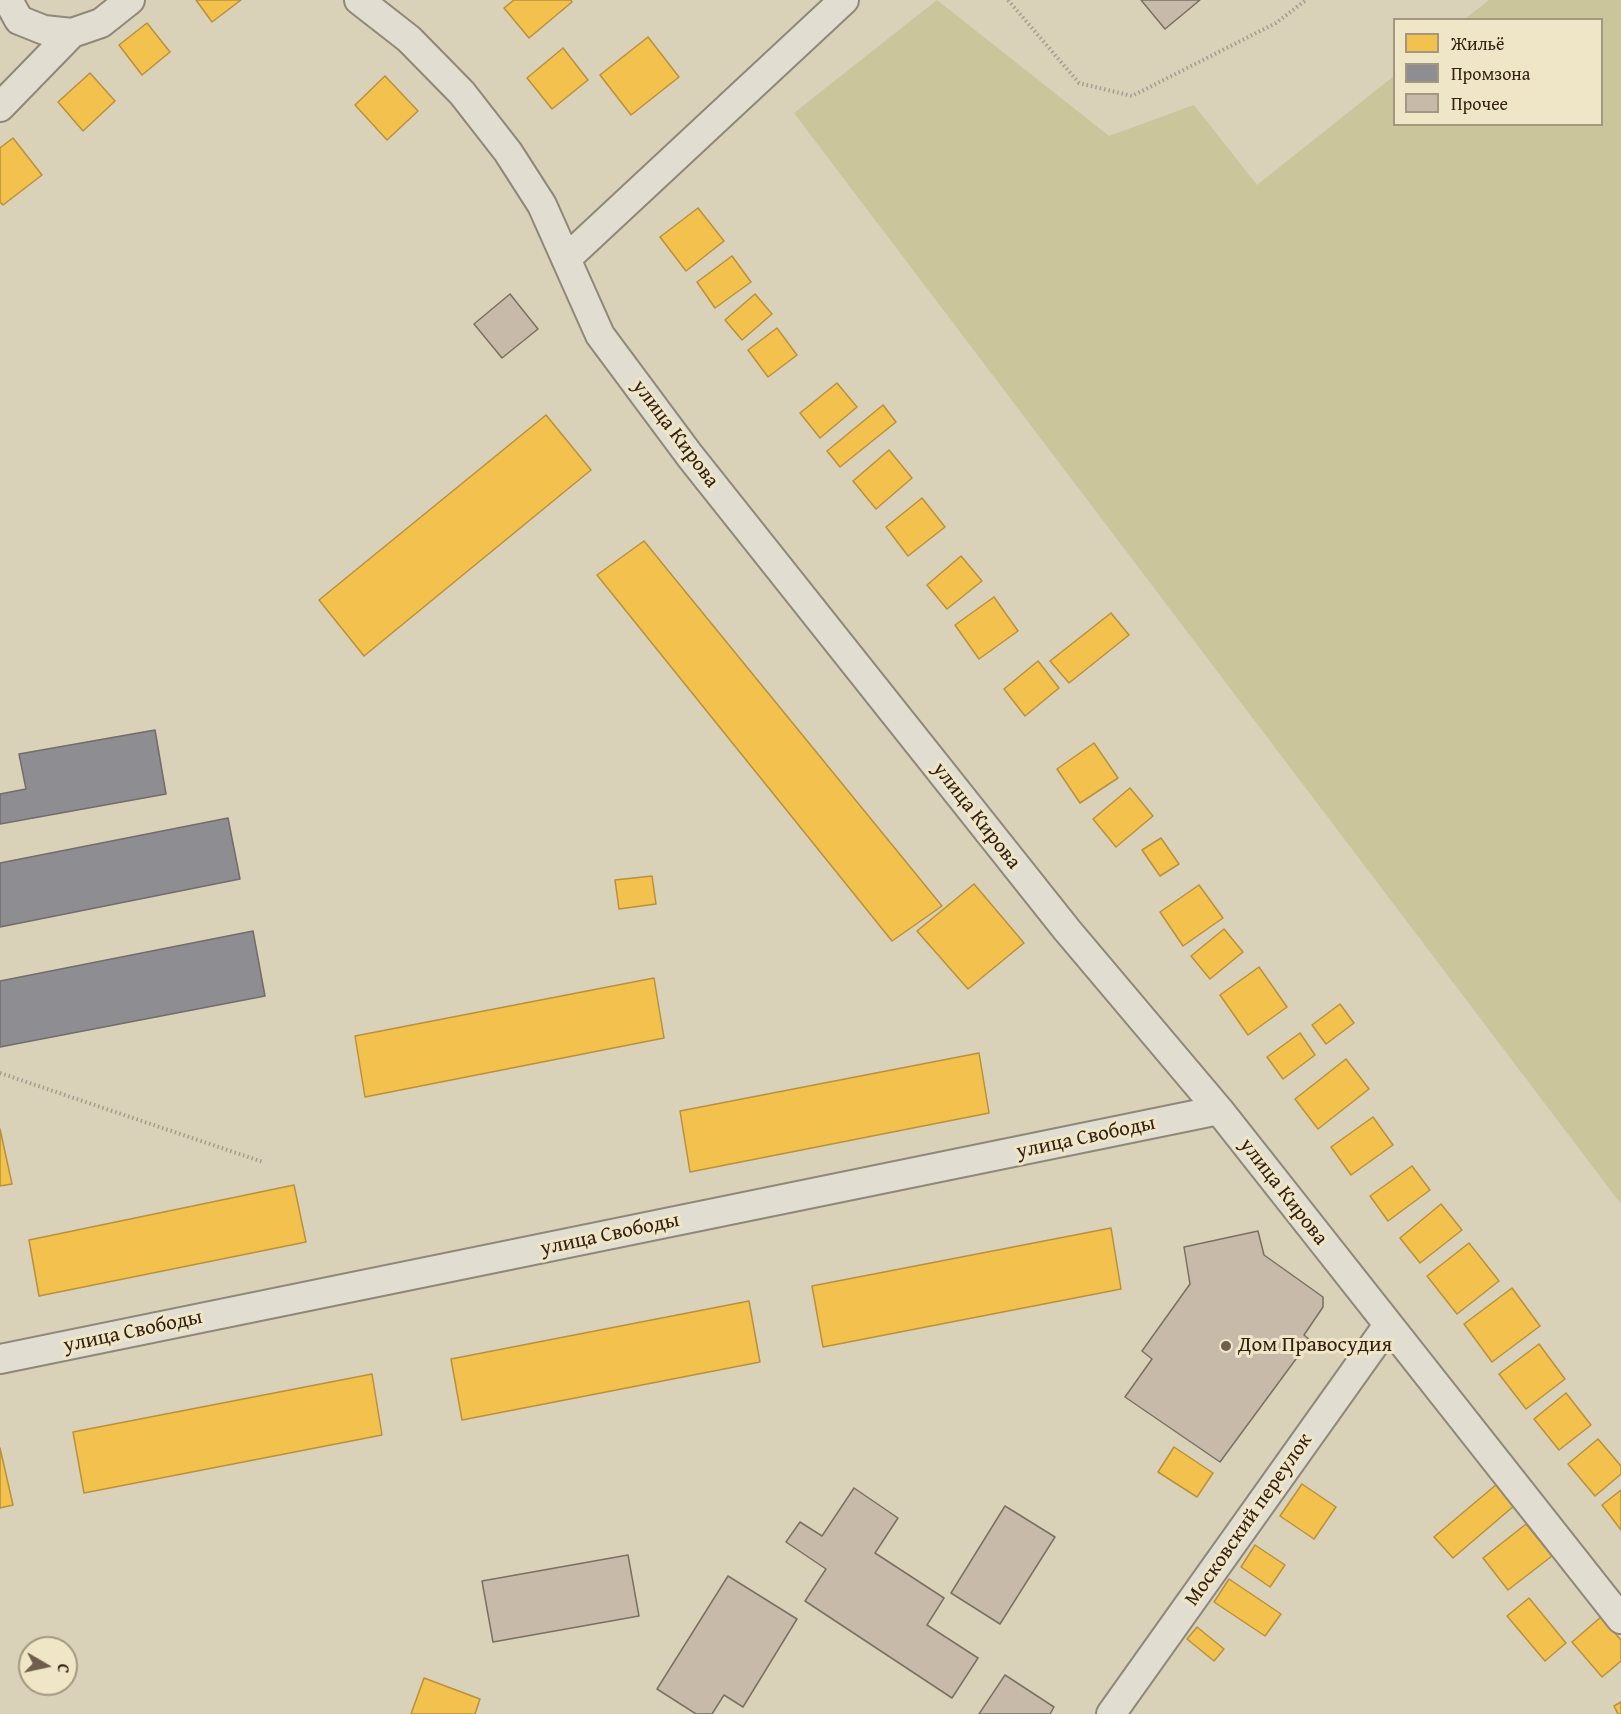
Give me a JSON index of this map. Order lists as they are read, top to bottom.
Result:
{
  "streets": {
    "street": ["улица Кирова", "улица Свободы", "Московский переулок"]
  },
  "crossings": [
    ["улица Кирова", "улица Свободы"],
    ["улица Кирова", "Московский переулок"]
  ],
  "places": ["Дом Правосудия"],
  "legend": ["Жильё", "Промзона", "Прочее"],
  "north": "right"
}
